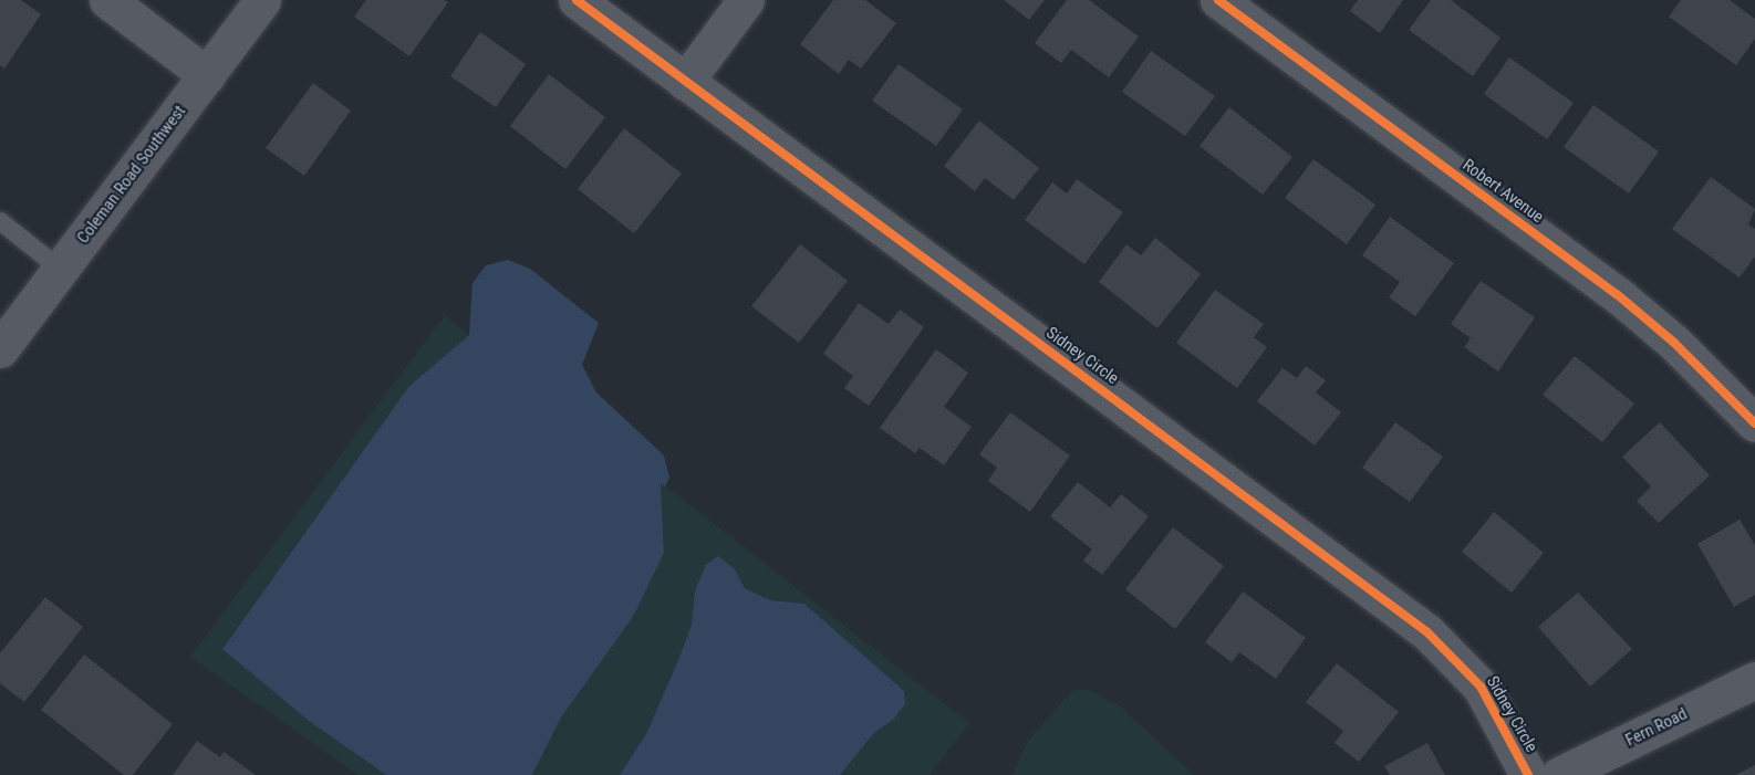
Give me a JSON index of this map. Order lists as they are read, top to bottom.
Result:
{
  "streets": {
    "street": [
      "Coleman Road Southwest",
      "Robert Avenue",
      "Sidney Circle",
      "Fern Road"
    ]
  }
}
